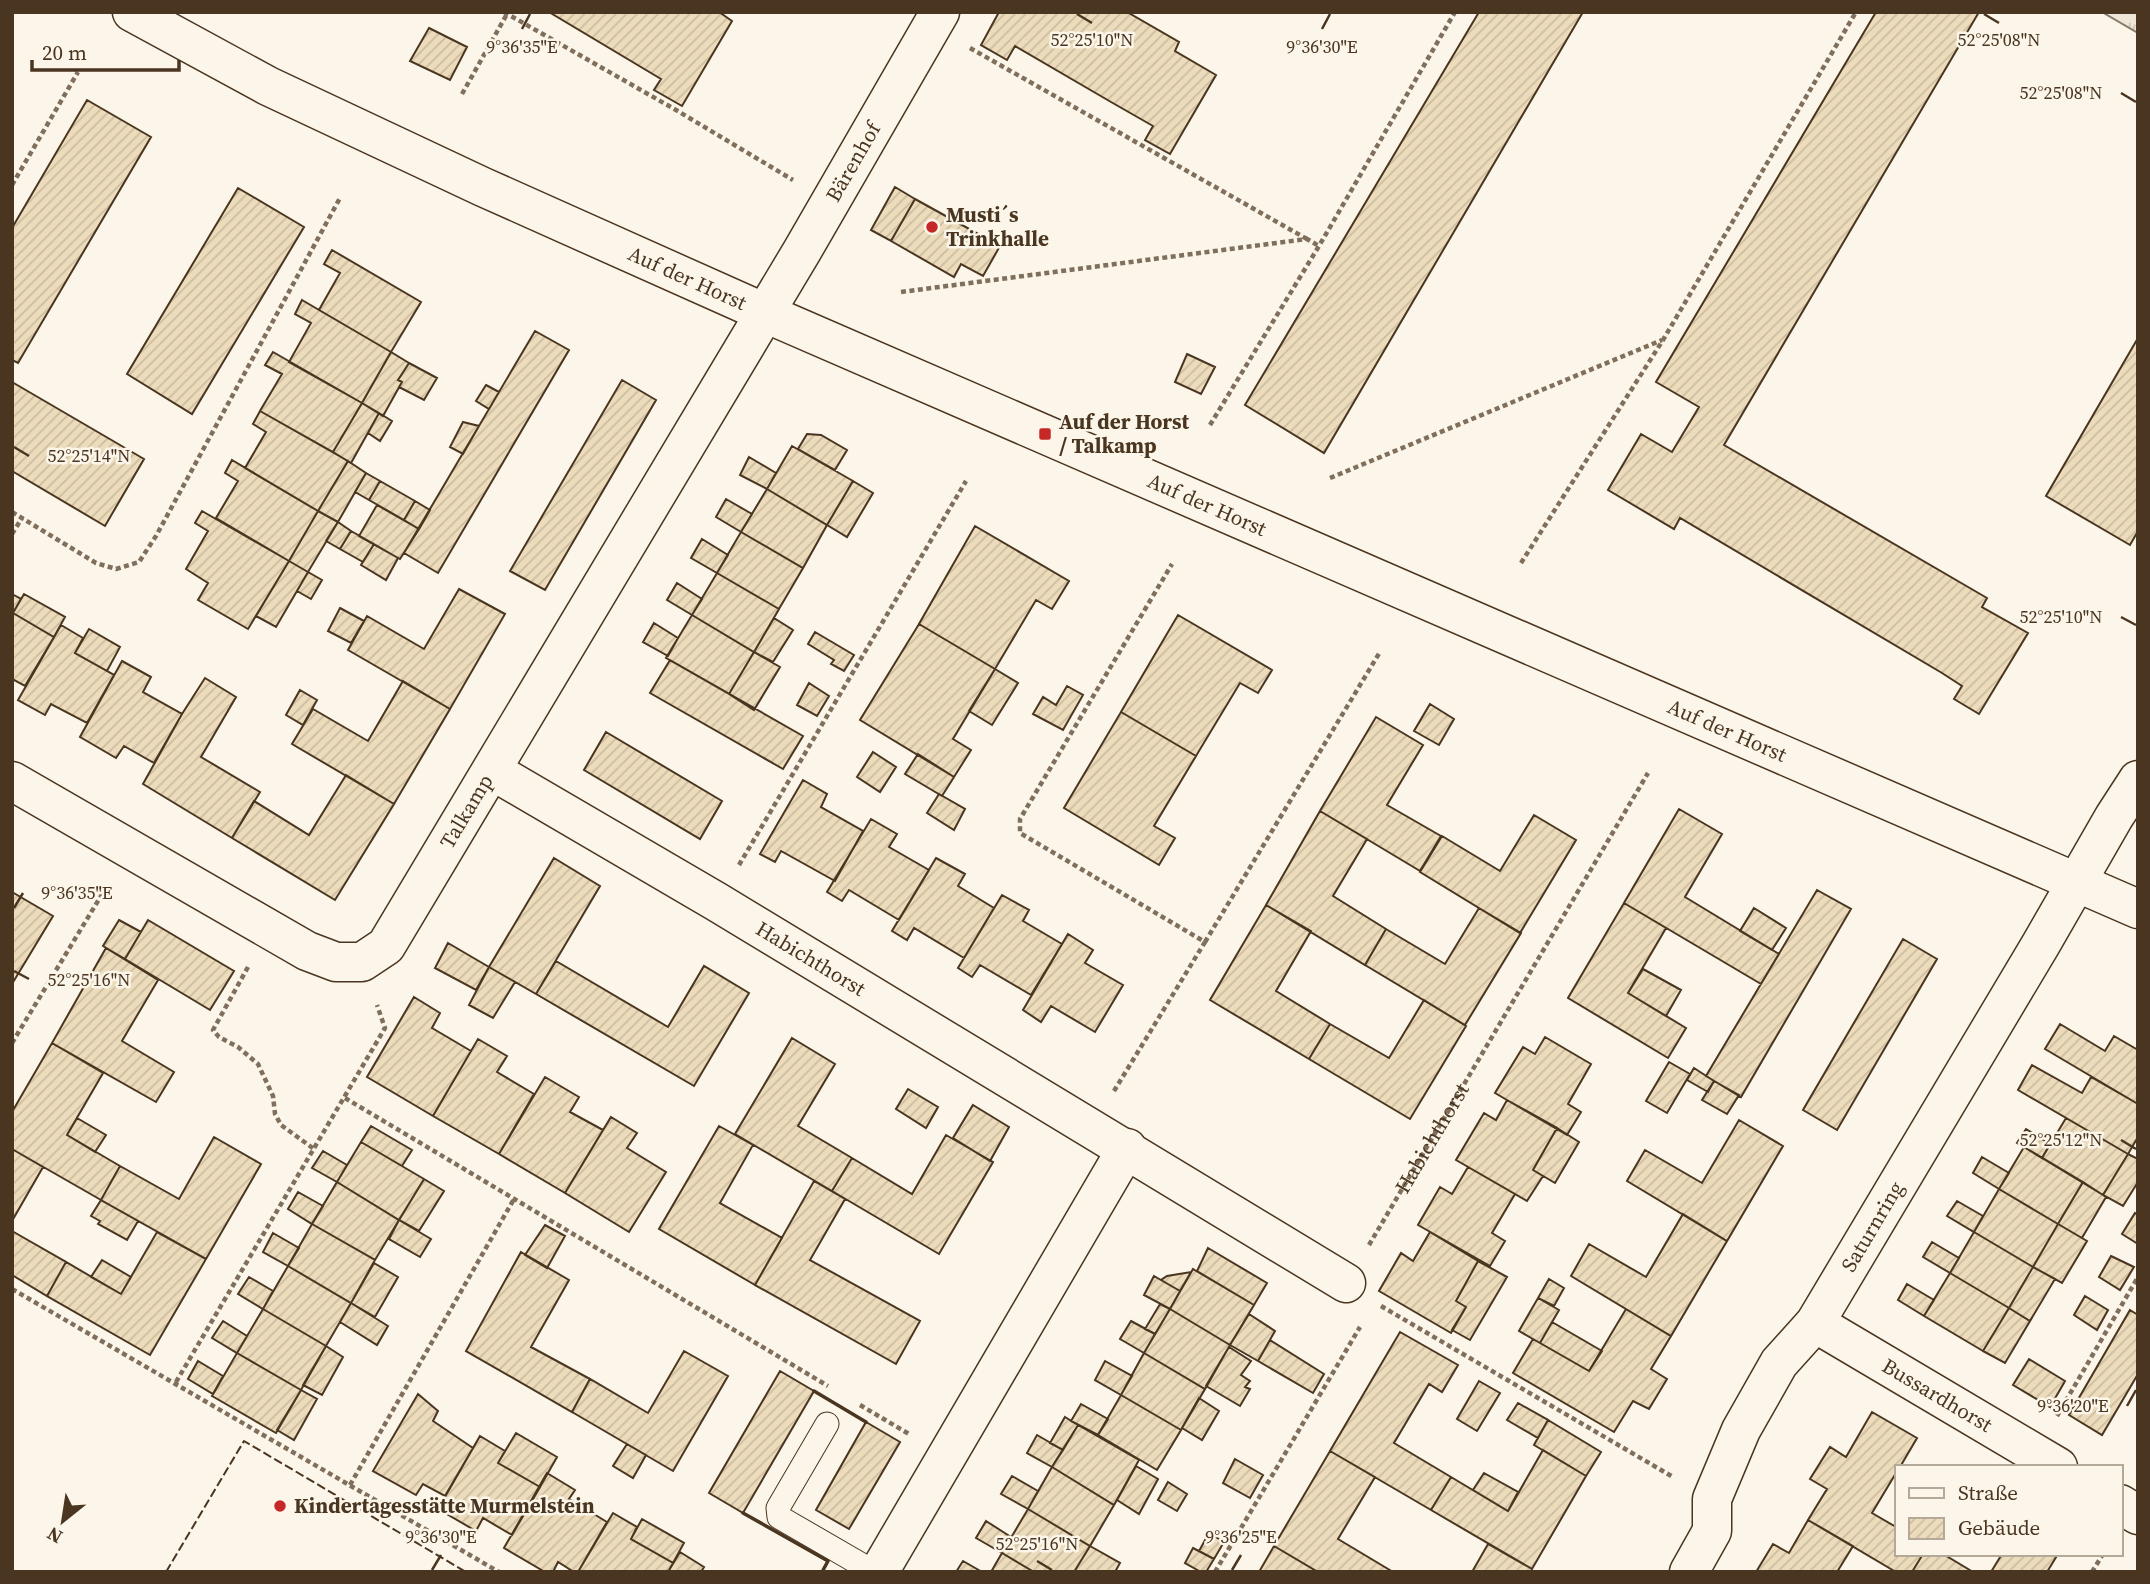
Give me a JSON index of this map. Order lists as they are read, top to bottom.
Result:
{
  "streets": {
    "street": [
      "Bärenhof",
      "Auf der Horst",
      "Talkamp",
      "Habichthorst",
      "Saturnring",
      "Bussardhorst"
    ]
  },
  "crossings": [
    ["Bärenhof", "Auf der Horst"],
    ["Bärenhof", "Talkamp"],
    ["Auf der Horst", "Talkamp"],
    ["Auf der Horst", "Saturnring"],
    ["Talkamp", "Habichthorst"],
    ["Saturnring", "Bussardhorst"]
  ],
  "places": {
    "other": ["Musti´s Trinkhalle", "Kindertagesstätte Murmelstein"],
    "transit": ["Auf der Horst / Talkamp"]
  },
  "legend": ["Straße", "Gebäude"],
  "scale_bar": "20 m",
  "north": "bottom left",
  "coordinates": [
    "52°25'10\"N",
    "52°25'08\"N",
    "9°36'35\"E",
    "9°36'30\"E",
    "52°25'14\"N",
    "52°25'16\"N",
    "52°25'12\"N",
    "9°36'20\"E",
    "9°36'25\"E"
  ]
}
